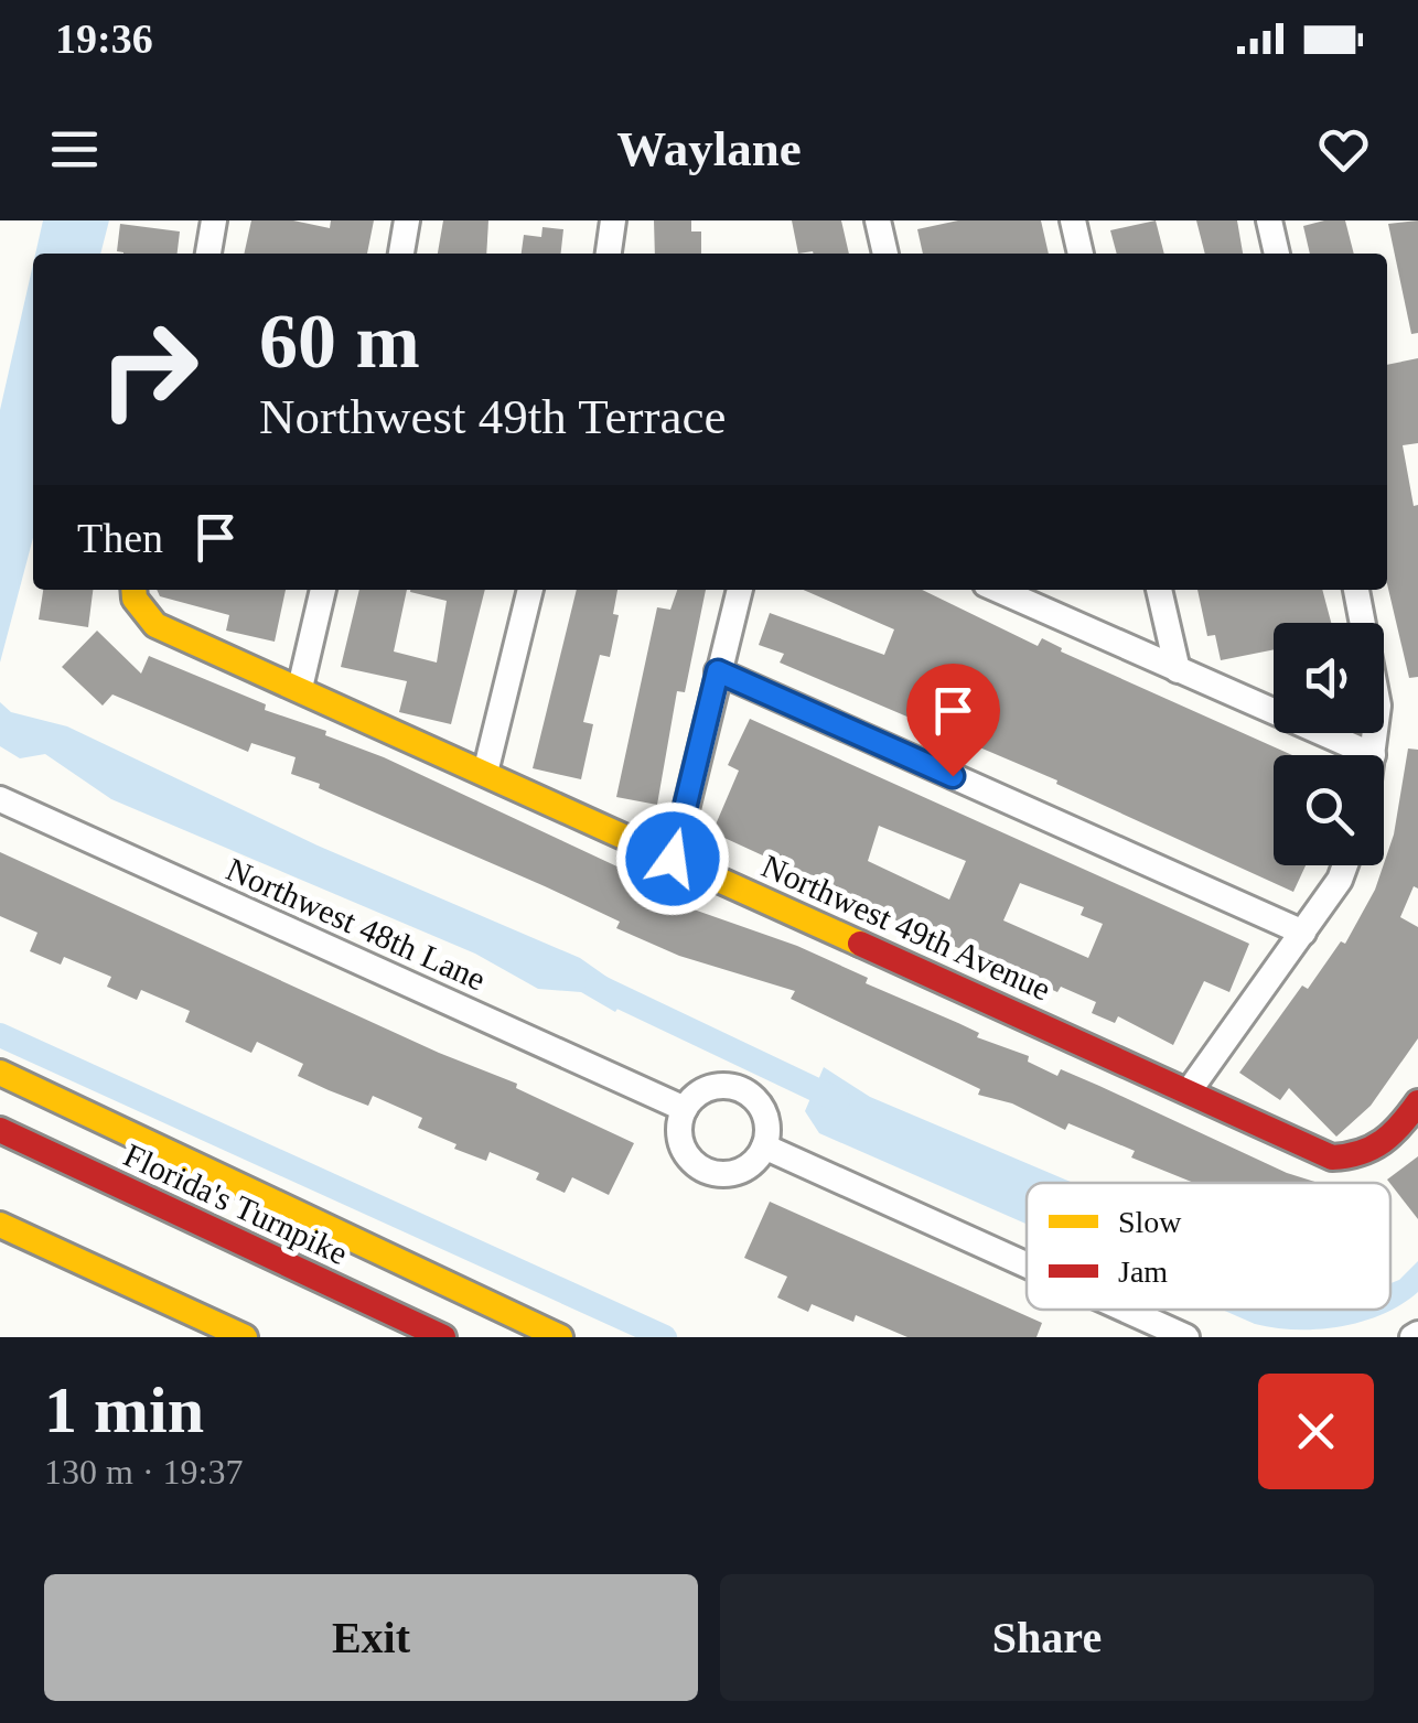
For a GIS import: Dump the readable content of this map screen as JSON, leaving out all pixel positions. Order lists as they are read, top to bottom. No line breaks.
{"streets":{"main road":["Northwest 49th Avenue","Florida's Turnpike"],"street":["Northwest 48th Lane"]},"legend":["Slow","Jam"],"page":{"status":"19:36","header":"Waylane","turn":["60 m","Northwest 49th Terrace"],"then":"Then","heading":["1 min","130 m · 19:37"],"buttons":["Exit","Share"]}}
